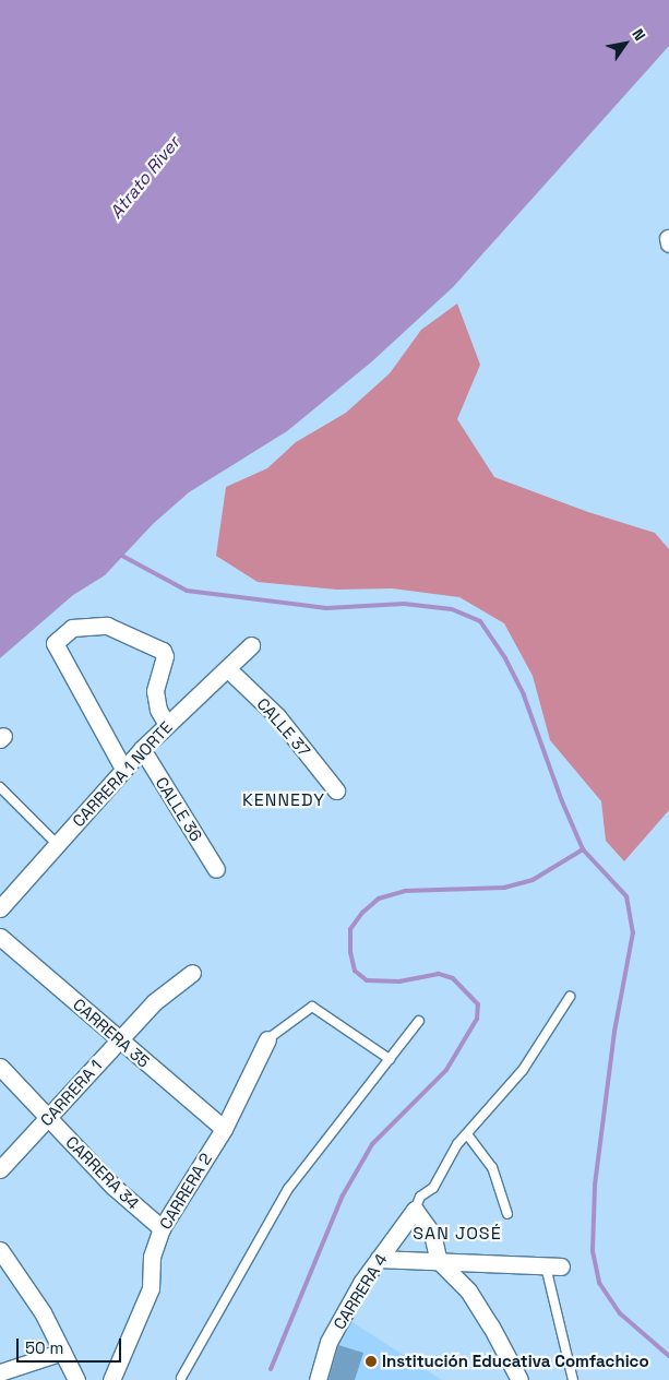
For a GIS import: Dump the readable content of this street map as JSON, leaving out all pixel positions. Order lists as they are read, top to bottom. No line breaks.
{"streets":{"street":["CALLE 37","CARRERA 1 NORTE","CALLE 36","CARRERA 35","CARRERA 1","CARRERA 34","CARRERA 2","CARRERA 4"]},"crossings":[["CALLE 37","CARRERA 1 NORTE"],["CARRERA 1 NORTE","CALLE 36"],["CARRERA 35","CARRERA 1"],["CARRERA 35","CARRERA 2"],["CARRERA 1","CARRERA 34"],["CARRERA 34","CARRERA 2"]],"districts":["KENNEDY","SAN JOSÉ"],"water":["Atrato River"],"places":["Institución Educativa Comfachico"],"scale_bar":"50 m","north":"top right"}
